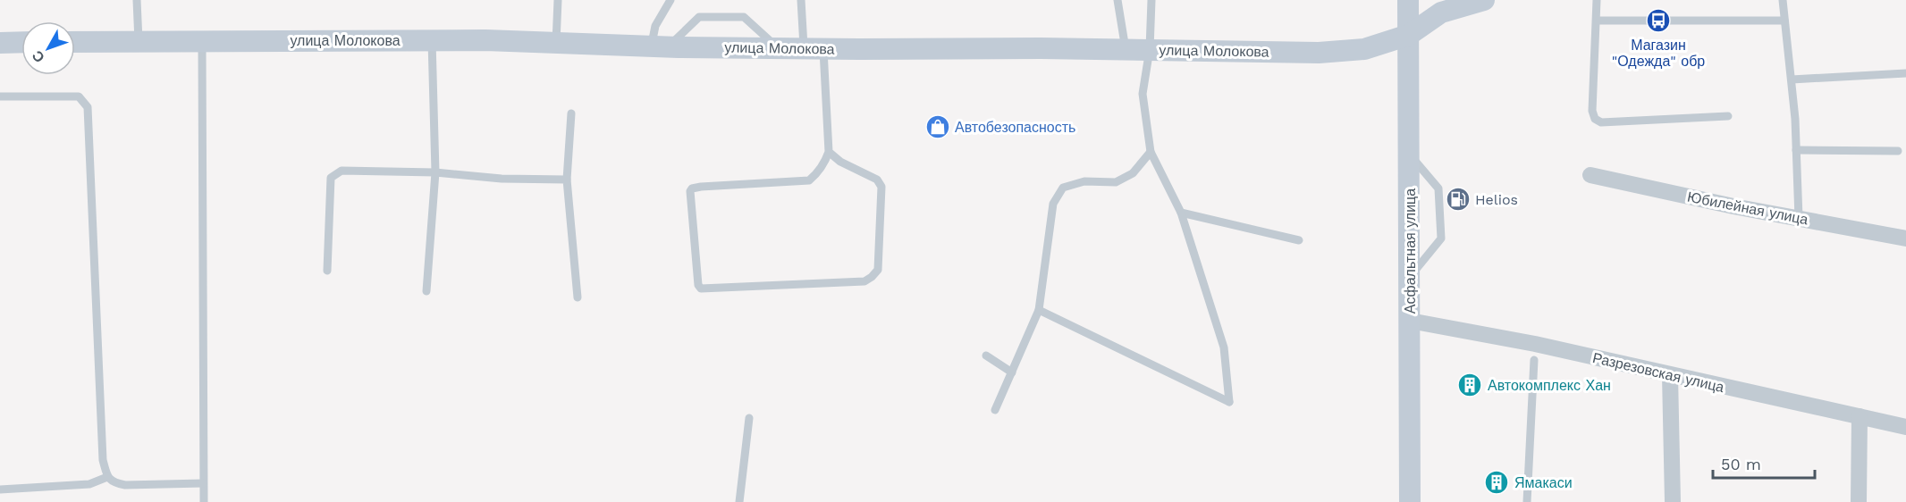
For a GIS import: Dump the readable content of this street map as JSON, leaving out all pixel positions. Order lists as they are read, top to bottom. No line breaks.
{"streets":{"street":["улица Молокова","Юбилейная улица","Асфальтная улица","Разрезовская улица"]},"crossings":[["улица Молокова","Асфальтная улица"],["Асфальтная улица","Разрезовская улица"]],"places":{"bus stop":["Магазин \"Одежда\" обр"],"shop":["Автобезопасность"],"fuel station":["Helios"],"building":["Автокомплекс Хан","Ямакаси"]},"scale_bar":"50 m","north":"bottom left"}
